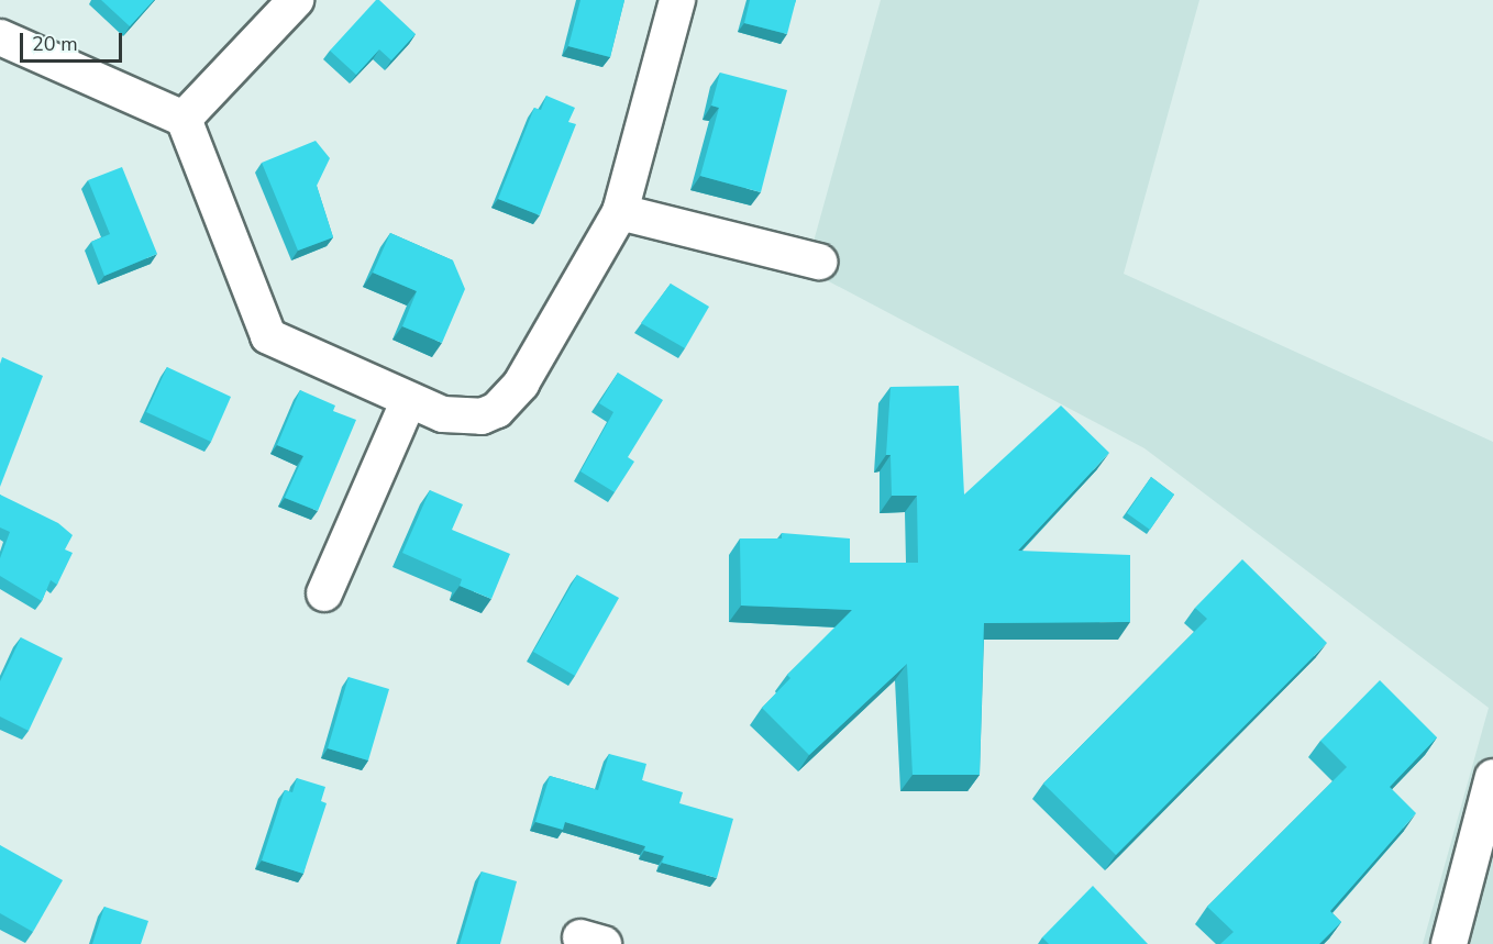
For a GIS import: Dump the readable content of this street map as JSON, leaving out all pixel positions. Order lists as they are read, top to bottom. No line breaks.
{"scale_bar":"20 m"}
